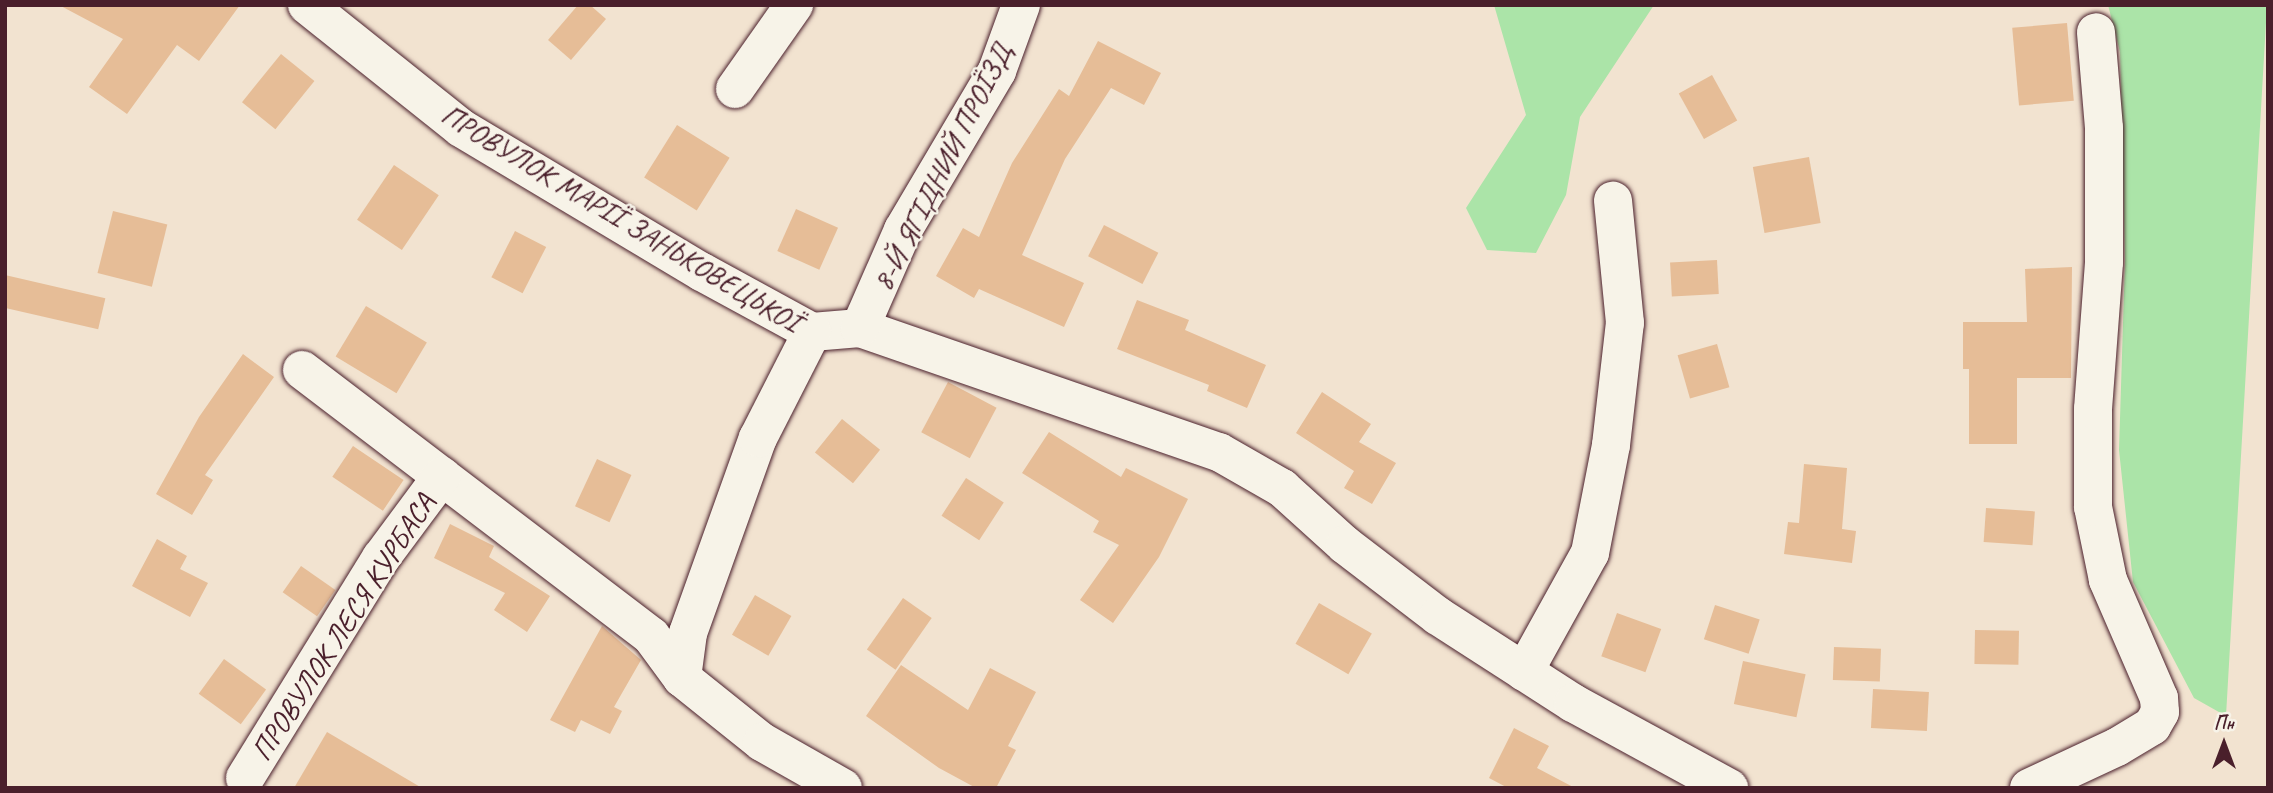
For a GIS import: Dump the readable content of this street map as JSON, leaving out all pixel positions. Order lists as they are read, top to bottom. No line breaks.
{"streets":{"street":["8-Й ЯГІДНИЙ ПРОЇЗД","ПРОВУЛОК МАРІЇ ЗАНЬКОВЕЦЬКОЇ","ПРОВУЛОК ЛЕСЯ КУРБАСА"]},"crossings":[["8-Й ЯГІДНИЙ ПРОЇЗД","ПРОВУЛОК МАРІЇ ЗАНЬКОВЕЦЬКОЇ"]],"north":"top"}
